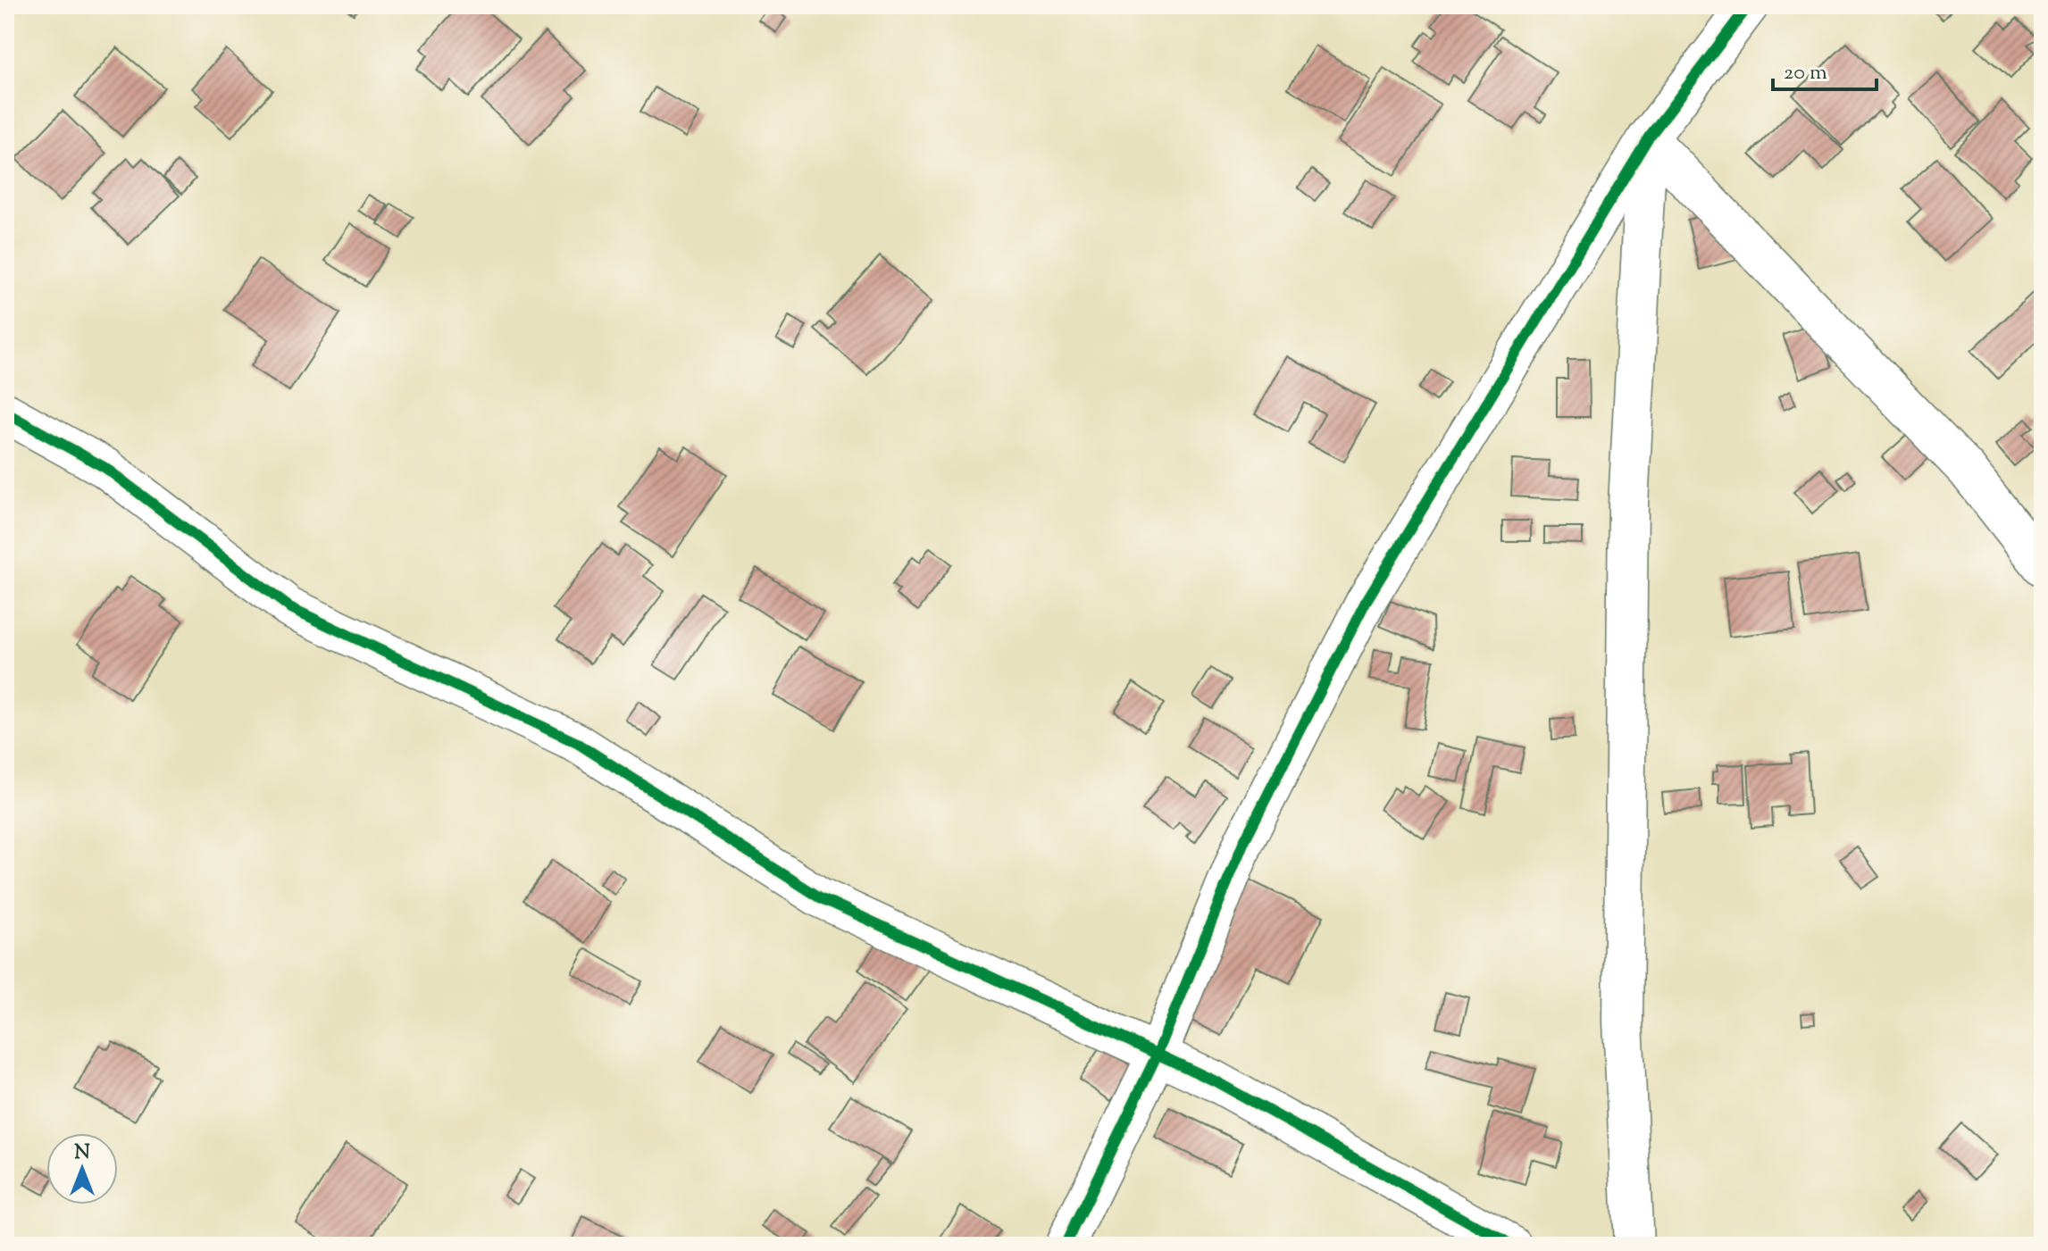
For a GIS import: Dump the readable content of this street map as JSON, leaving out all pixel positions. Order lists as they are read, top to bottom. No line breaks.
{"scale_bar":"20 m","north":"top"}
